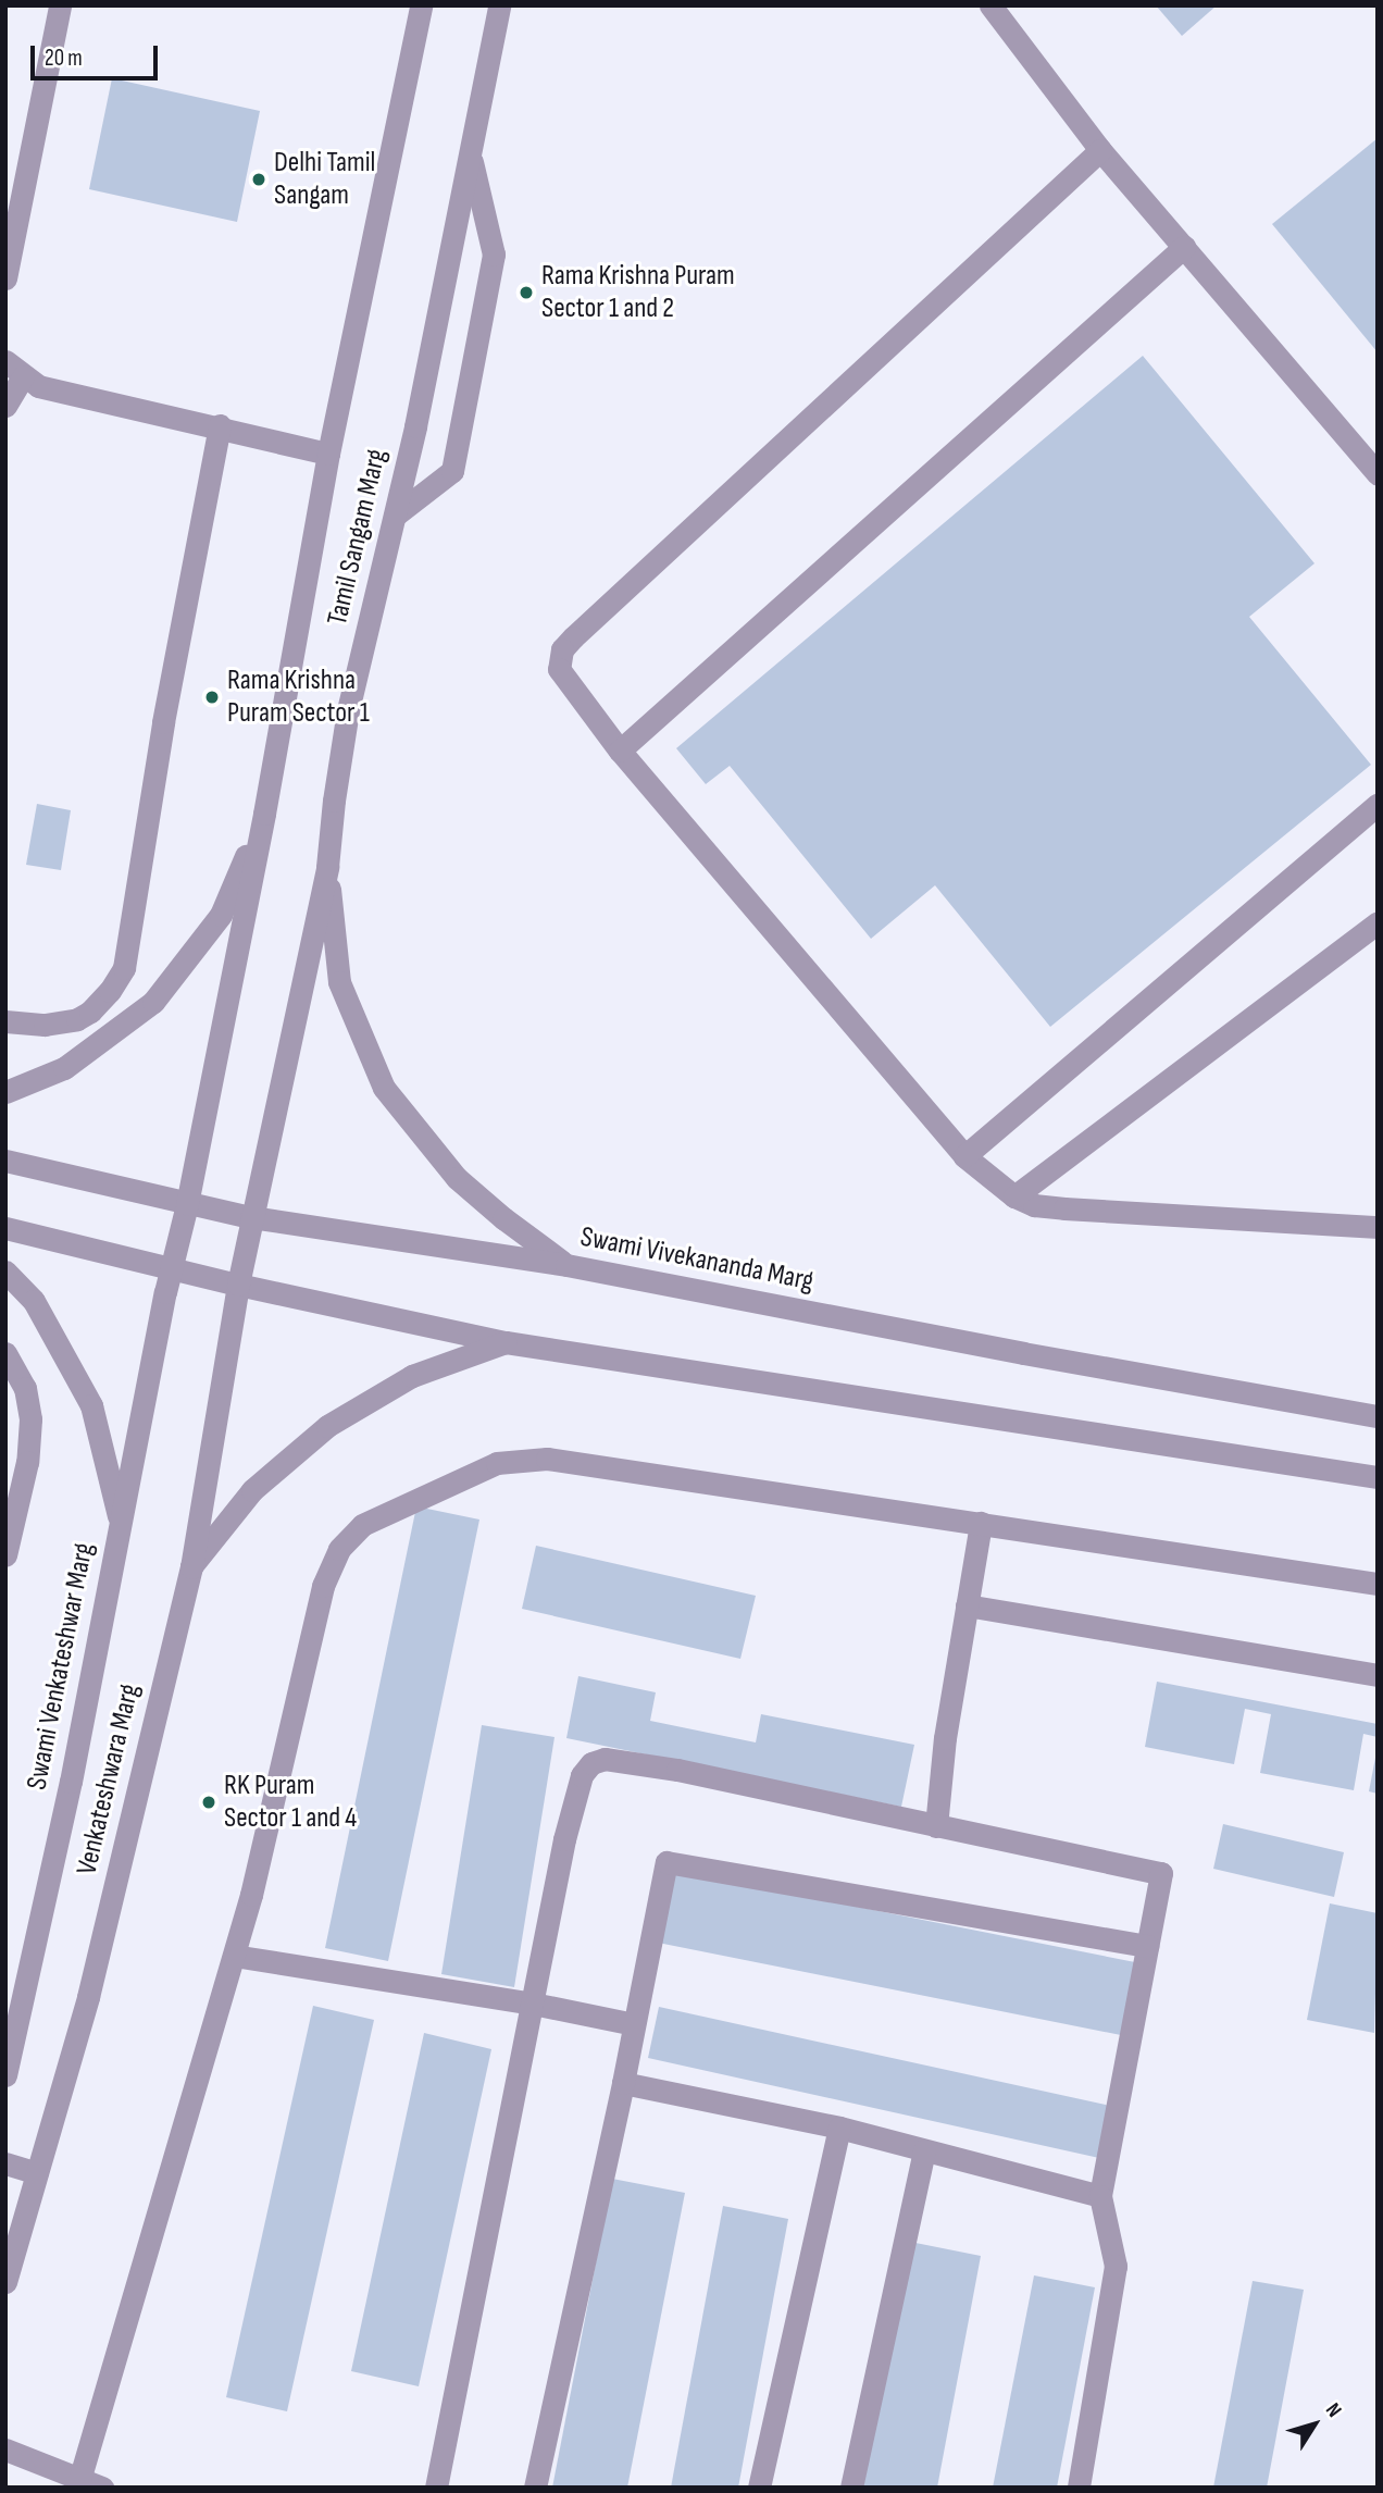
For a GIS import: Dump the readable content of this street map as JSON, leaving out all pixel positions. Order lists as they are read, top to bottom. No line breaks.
{"streets":{"street":["Tamil Sangam Marg","Swami Vivekananda Marg","Swami Venkateshwar Marg","Venkateshwara Marg"]},"crossings":[["Tamil Sangam Marg","Swami Vivekananda Marg"],["Tamil Sangam Marg","Swami Venkateshwar Marg"],["Tamil Sangam Marg","Venkateshwara Marg"],["Swami Vivekananda Marg","Swami Venkateshwar Marg"]],"places":["Delhi Tamil Sangam","Rama Krishna Puram Sector 1 and 2","Rama Krishna Puram Sector 1","RK Puram Sector 1 and 4"],"scale_bar":"20 m","north":"top right"}
